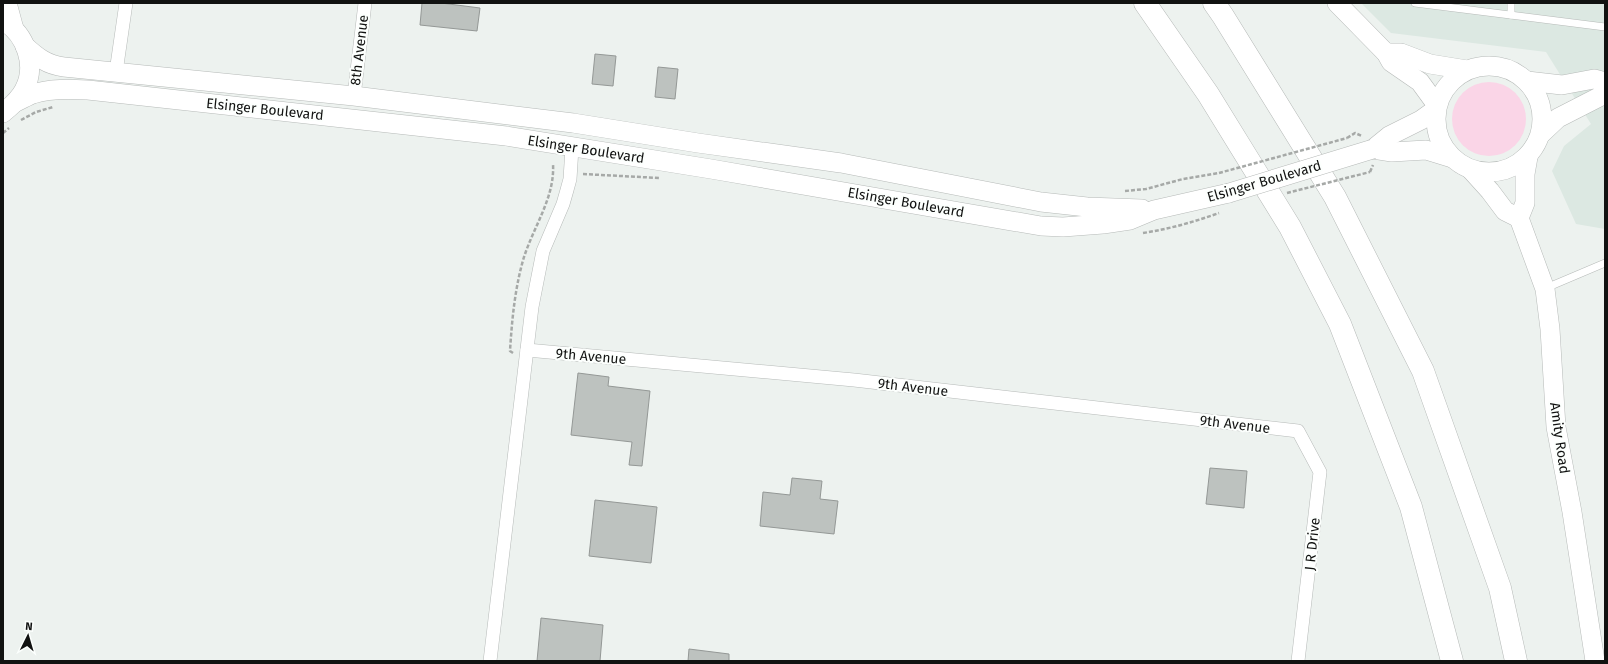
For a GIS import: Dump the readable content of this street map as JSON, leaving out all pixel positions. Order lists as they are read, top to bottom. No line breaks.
{"streets":{"street":["8th Avenue","Elsinger Boulevard","9th Avenue","Amity Road","J R Drive"]},"crossings":[["8th Avenue","Elsinger Boulevard"],["9th Avenue","J R Drive"]],"north":"top"}
